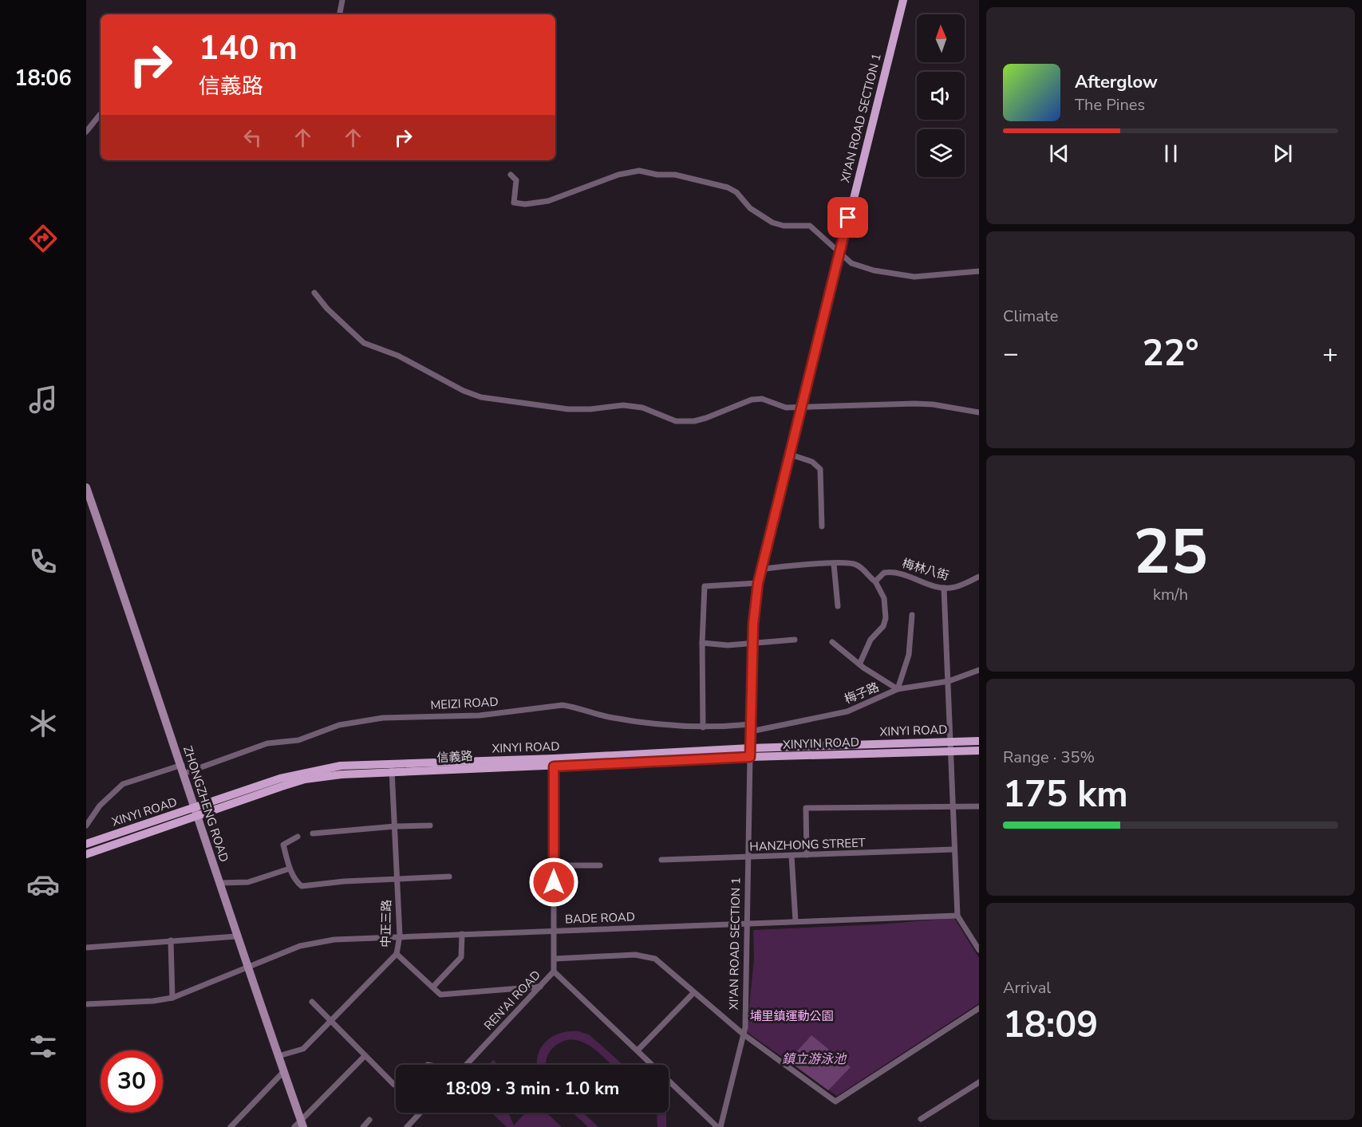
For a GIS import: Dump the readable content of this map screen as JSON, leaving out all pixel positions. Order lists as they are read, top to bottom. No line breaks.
{"streets":{"main road":["XI'AN ROAD SECTION 1","XINYI ROAD","XINYIN ROAD","信義路"],"street":["梅林八街","梅子路","MEIZI ROAD","ZHONGZHENG ROAD","HANZHONG STREET","BADE ROAD","中正三路","REN'AI ROAD"]},"crossings":[["XI'AN ROAD SECTION 1","梅子路"],["XI'AN ROAD SECTION 1","MEIZI ROAD"],["XI'AN ROAD SECTION 1","XINYI ROAD"],["XI'AN ROAD SECTION 1","XINYIN ROAD"],["XI'AN ROAD SECTION 1","信義路"],["XI'AN ROAD SECTION 1","HANZHONG STREET"],["XI'AN ROAD SECTION 1","BADE ROAD"],["梅子路","MEIZI ROAD"],["MEIZI ROAD","ZHONGZHENG ROAD"],["XINYI ROAD","信義路"],["XINYI ROAD","ZHONGZHENG ROAD"],["XINYI ROAD","REN'AI ROAD"],["XINYIN ROAD","信義路"],["信義路","ZHONGZHENG ROAD"],["信義路","中正三路"],["信義路","REN'AI ROAD"],["ZHONGZHENG ROAD","BADE ROAD"],["ZHONGZHENG ROAD","中正三路"],["BADE ROAD","中正三路"],["BADE ROAD","REN'AI ROAD"]],"water":["鎮立游泳池"],"parks":["埔里鎮運動公園"],"north":"top","page":{"tabs":"18:06","turn":["140 m","信義路"],"song":["Afterglow","The Pines"],"tile":["Climate",["25","km/h"],["Range · 35%","175 km"],["Arrival","18:09"]],"heat":["−","22°","+"],"limit":"30","trip":"18:09 · 3 min · 1.0 km"}}
